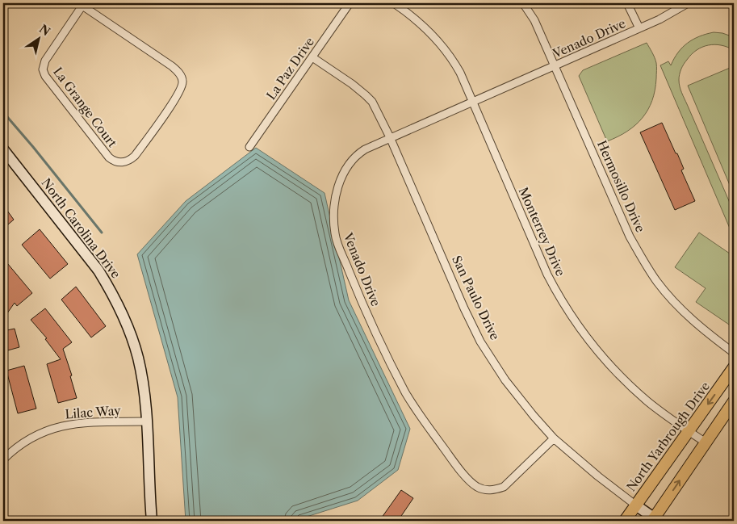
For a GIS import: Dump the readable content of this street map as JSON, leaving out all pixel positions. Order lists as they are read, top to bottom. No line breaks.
{"streets":{"main road":["North Carolina Drive","San Paulo Drive","North Yarbrough Drive"],"street":["Venado Drive","La Paz Drive","La Grange Court","Hermosillo Drive","Monterrey Drive","Lilac Way"]},"crossings":[["Venado Drive","Hermosillo Drive"],["Venado Drive","Monterrey Drive"],["Venado Drive","San Paulo Drive"],["La Paz Drive","San Paulo Drive"],["North Carolina Drive","Lilac Way"],["Monterrey Drive","North Yarbrough Drive"],["San Paulo Drive","North Yarbrough Drive"]],"north":"top right"}
